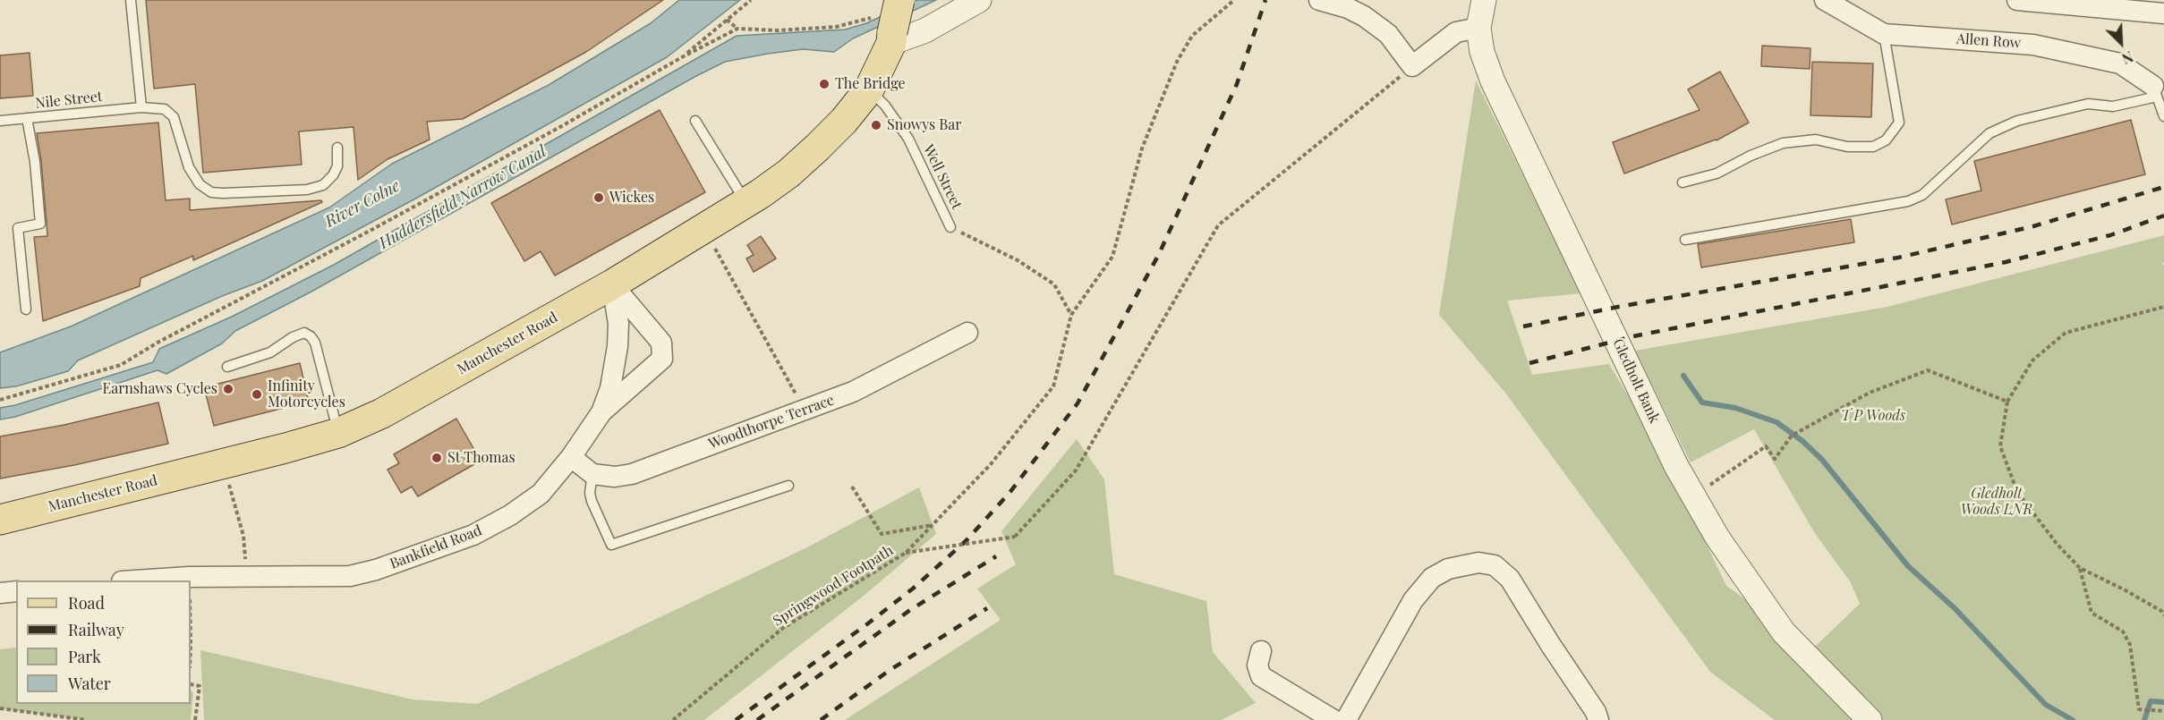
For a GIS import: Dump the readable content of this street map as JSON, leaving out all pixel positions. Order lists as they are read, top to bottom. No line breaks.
{"streets":{"main road":["Manchester Road"],"street":["Allen Row","Gledholt Bank","Woodthorpe Terrace","Bankfield Road"],"lane":["Nile Street","Well Street"],"path":["Springwood Footpath"]},"crossings":[["Well Street","Manchester Road"],["Manchester Road","Bankfield Road"]],"water":["Huddersfield Narrow Canal","River Colne"],"parks":["T P Woods","Gledholt Woods LNR"],"places":["The Bridge","Snowys Bar","Wickes","Earnshaws Cycles","Infinity Motorcycles","St Thomas"],"legend":["Road","Railway","Park","Water"],"north":"bottom right"}
